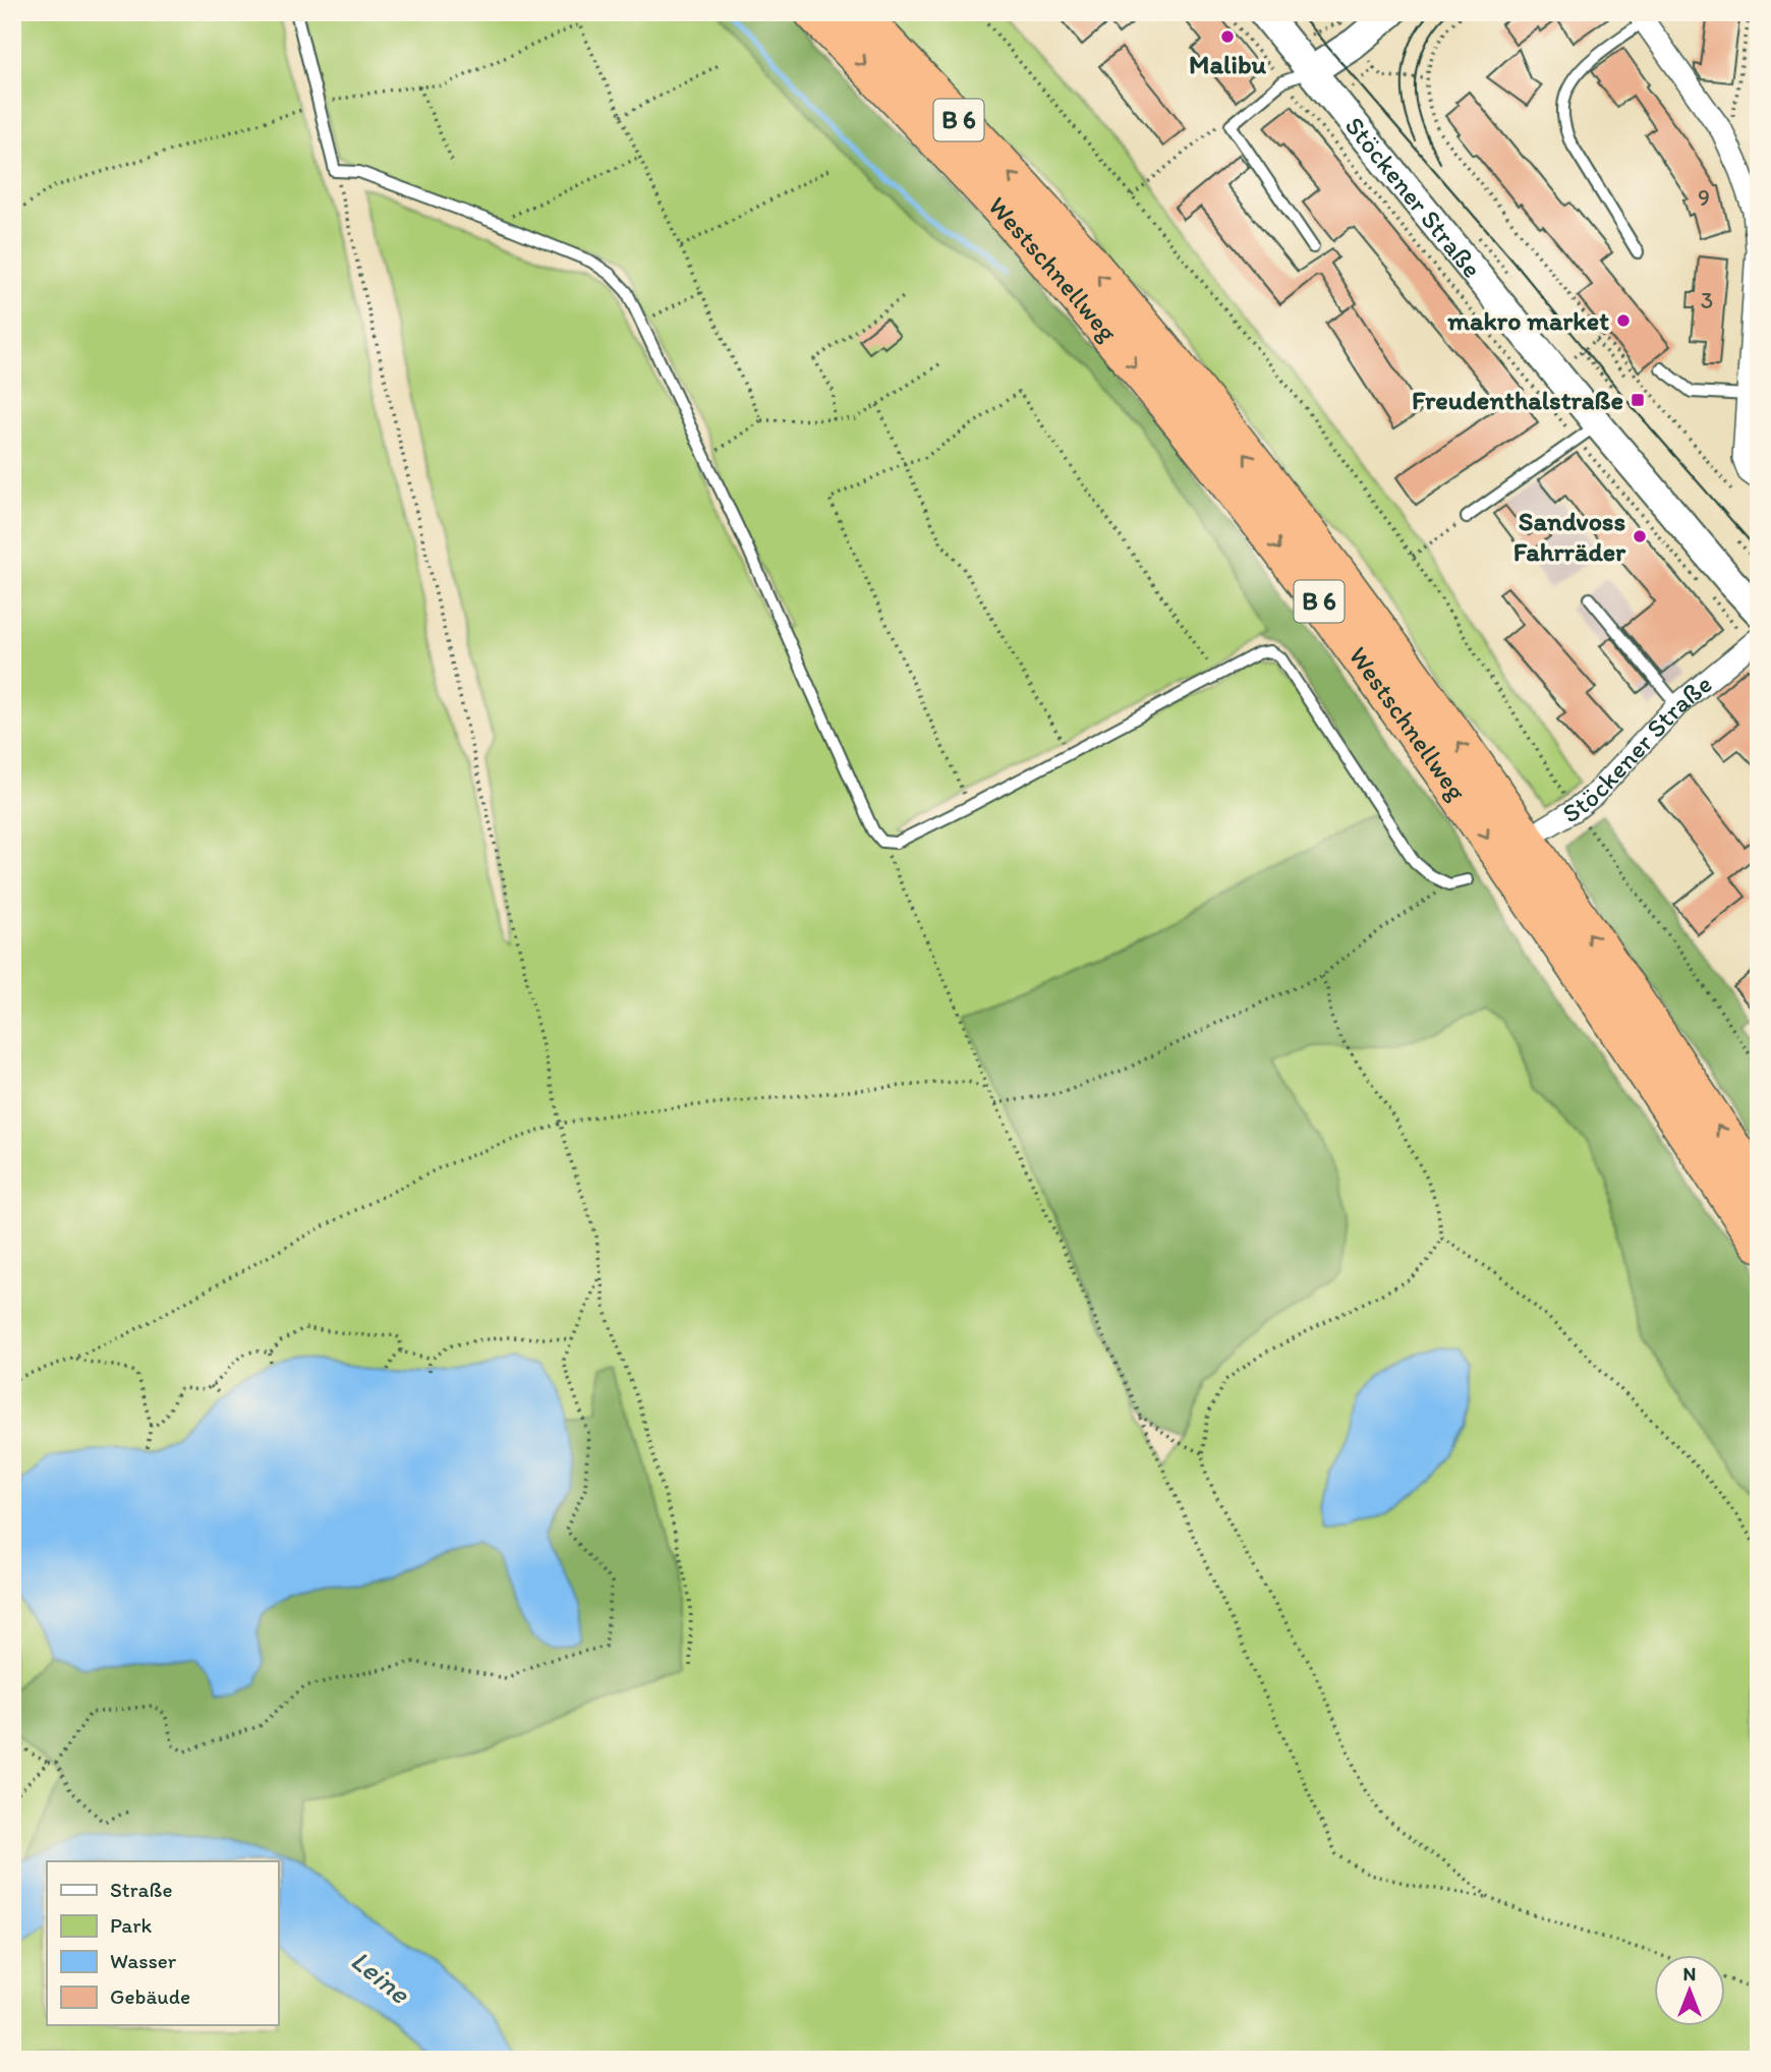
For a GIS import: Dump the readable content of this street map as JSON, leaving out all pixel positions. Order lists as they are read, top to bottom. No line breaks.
{"streets":{"highway":["B 6","Westschnellweg"],"street":["Stöckener Straße"]},"water":["Leine"],"places":{"other":["Malibu","makro market","Sandvoss Fahrräder"],"transit":["Freudenthalstraße"]},"house_numbers":["9","3"],"legend":["Straße","Park","Wasser","Gebäude"],"north":"top"}
